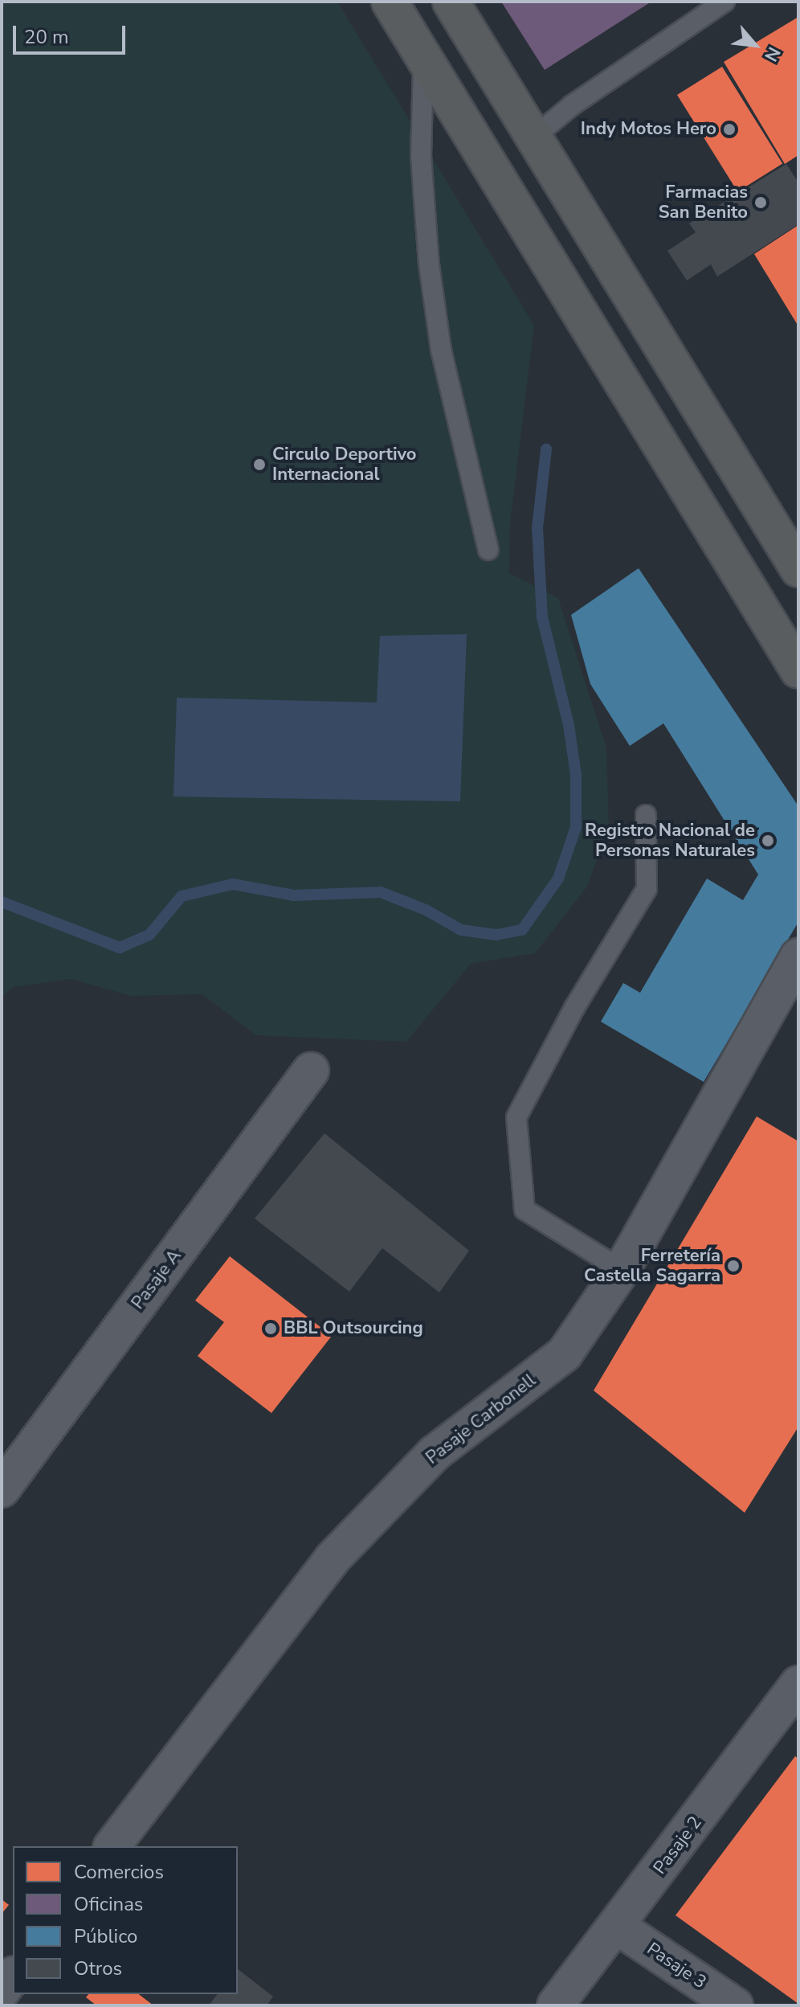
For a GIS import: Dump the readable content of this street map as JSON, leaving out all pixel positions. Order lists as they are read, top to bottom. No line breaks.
{"streets":{"street":["Pasaje A","Pasaje Carbonell","Pasaje 2","Pasaje 3"]},"crossings":[["Pasaje 2","Pasaje 3"]],"places":["Indy Motos Hero","Farmacias San Benito","Circulo Deportivo Internacional","Registro Nacional de Personas Naturales","Ferretería Castella Sagarra","BBL Outsourcing"],"legend":["Comercios","Oficinas","Público","Otros"],"scale_bar":"20 m","north":"bottom right"}
